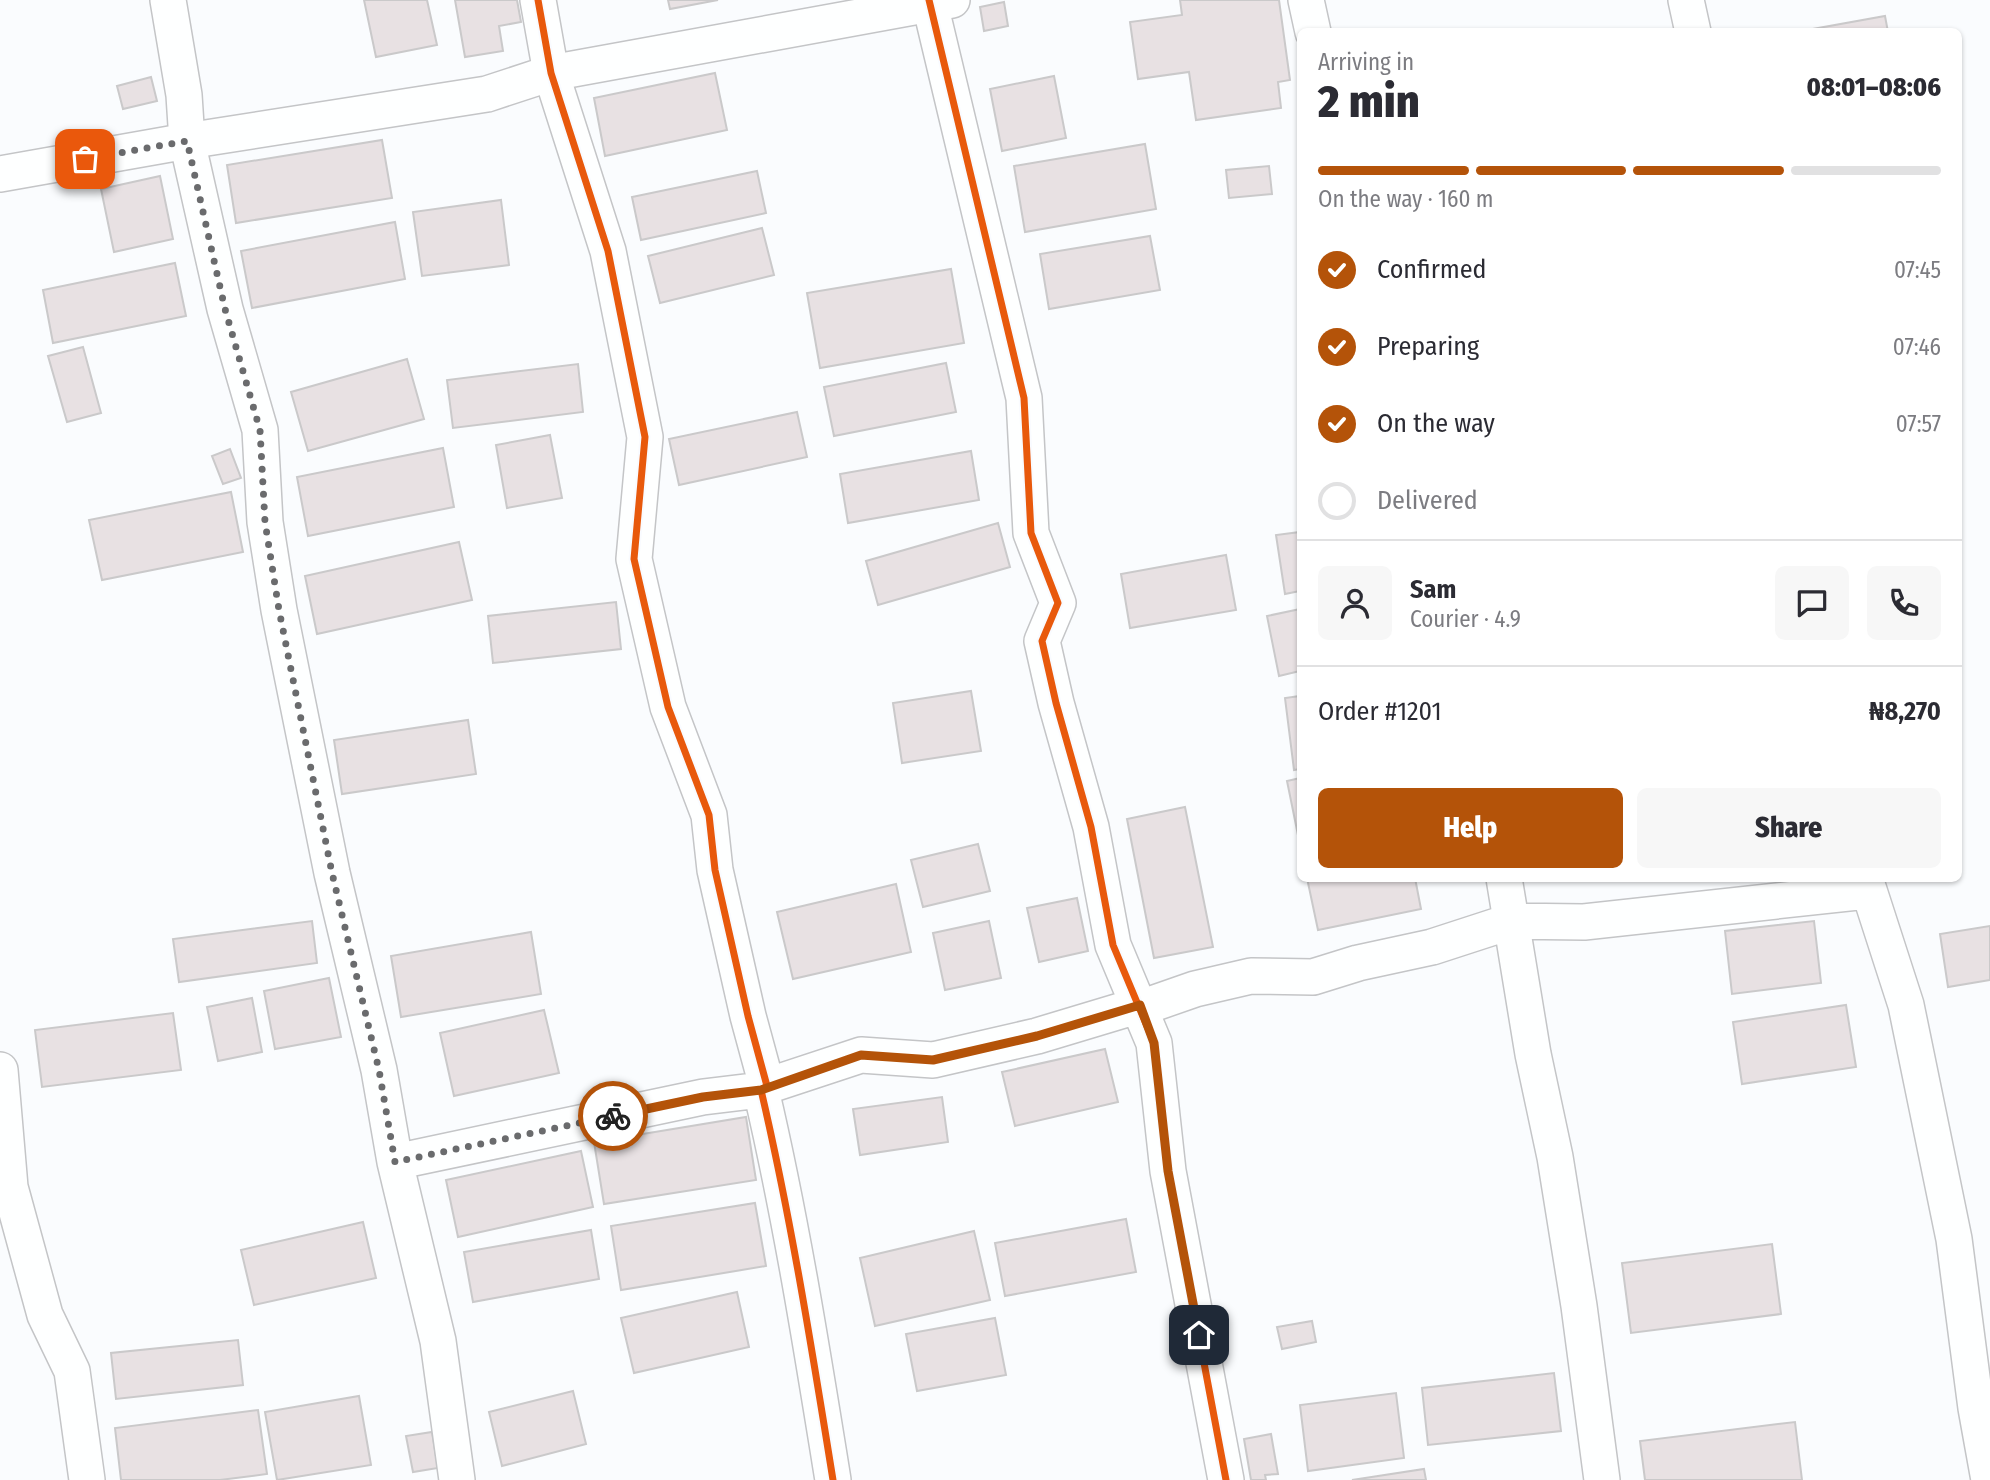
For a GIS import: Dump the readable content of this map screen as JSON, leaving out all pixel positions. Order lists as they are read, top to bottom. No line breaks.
{"page":{"heading":["2 min","Arriving in","08:01–08:06"],"panel":["Sam","Courier · 4.9","Order #1201","₦8,270"],"bar":"On the way · 160 m","list":[["Confirmed","07:45"],["Preparing","07:46"],["On the way","07:57"],"Delivered"],"buttons":["Help","Share"]}}
